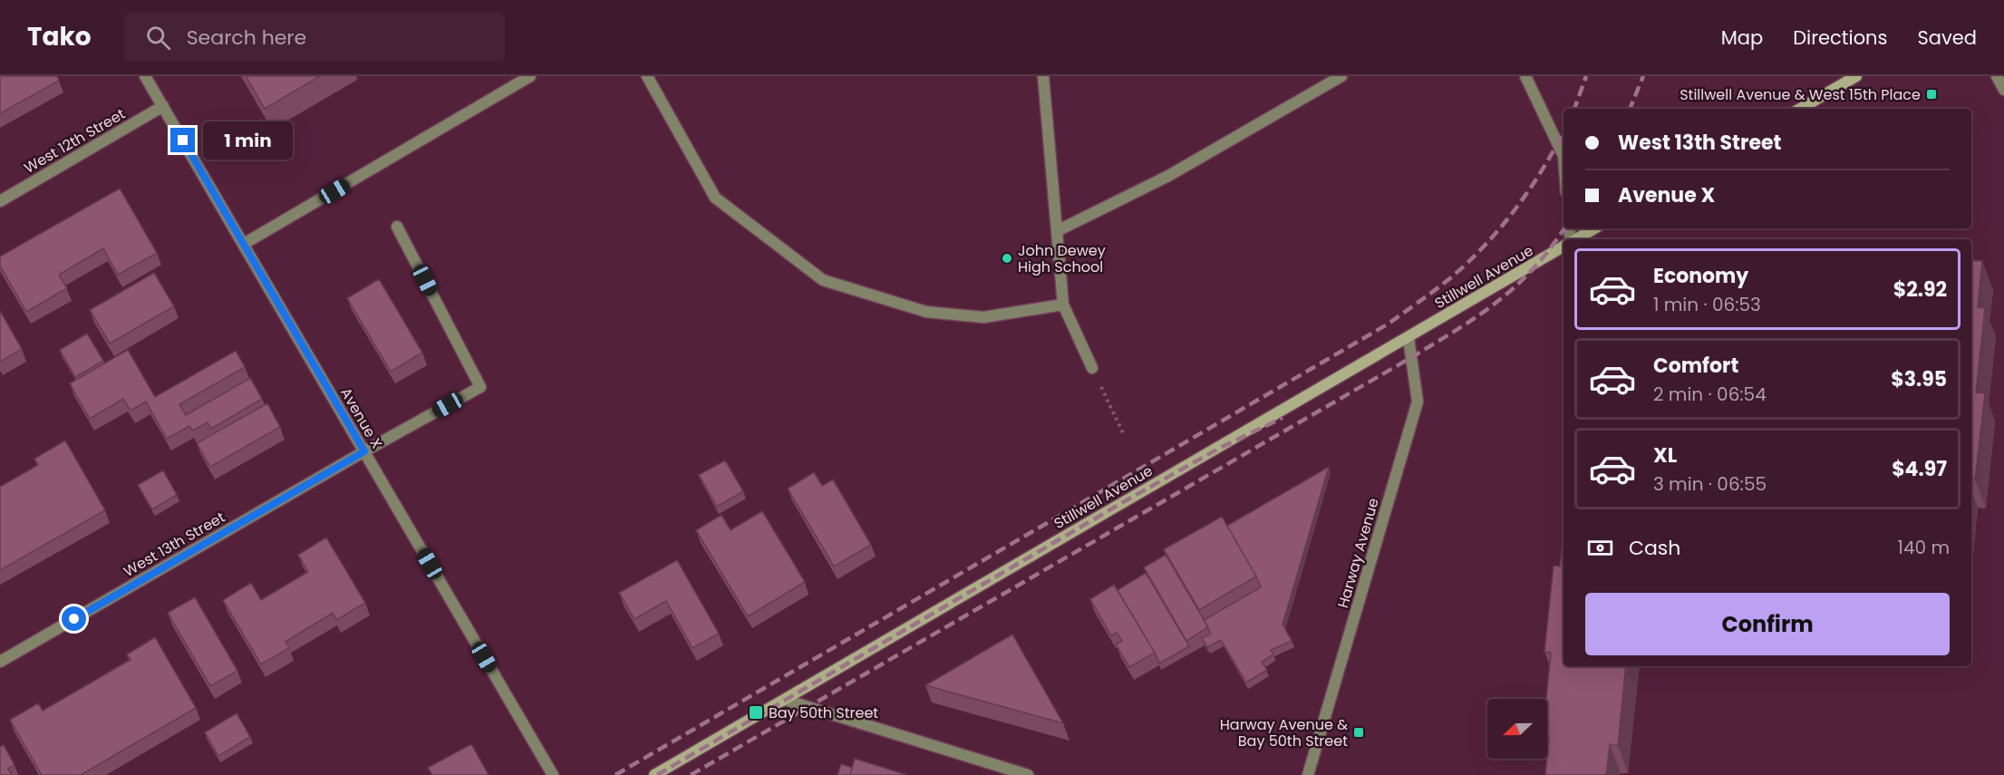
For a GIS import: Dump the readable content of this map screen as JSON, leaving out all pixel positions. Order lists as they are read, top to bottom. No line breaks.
{"streets":{"main road":["Stillwell Avenue"],"street":["West 12th Street","Avenue X","West 13th Street","Harway Avenue"]},"crossings":[["West 12th Street","Avenue X"],["Stillwell Avenue","Harway Avenue"],["Avenue X","West 13th Street"]],"places":{"transit":["Stillwell Avenue & West 15th Place","Bay 50th Street","Harway Avenue & Bay 50th Street"],"other":["John Dewey High School"]},"north":"left","page":{"header":"Tako","search":"Search here","nav":["Map","Directions","Saved"],"banner":["West 13th Street","Avenue X"],"bubble":"1 min","list":[{"name":"Economy","note":"1 min · 06:53","value":"$2.92"},{"name":"Comfort","note":"2 min · 06:54","value":"$3.95"},{"name":"XL","note":"3 min · 06:55","value":"$4.97"}],"pay":["Cash","140 m"],"buttons":"Confirm"}}
